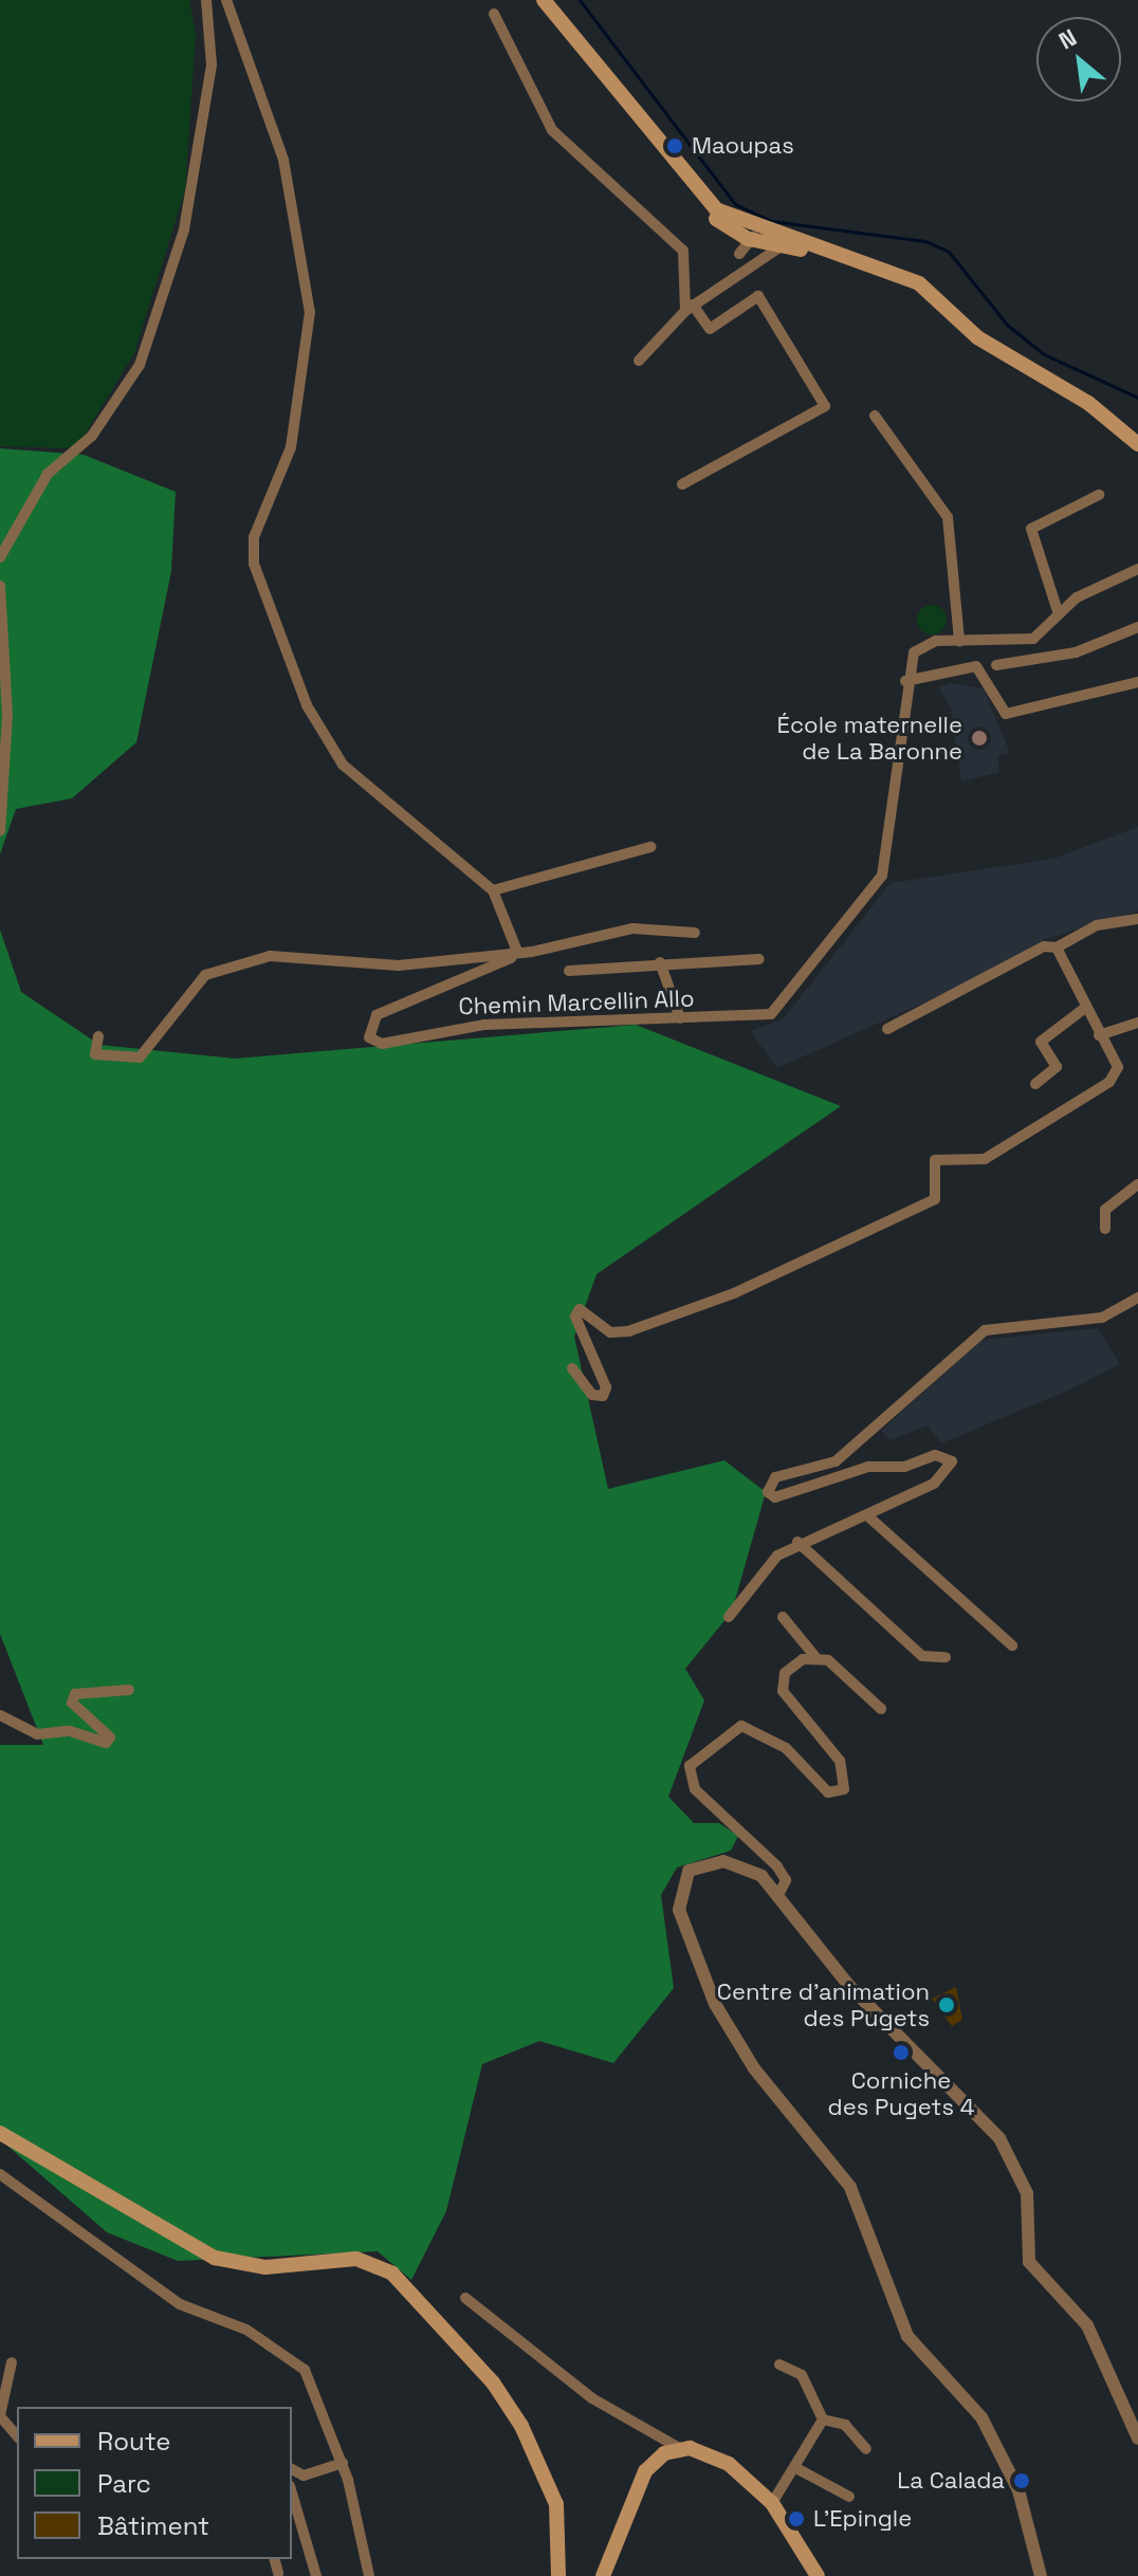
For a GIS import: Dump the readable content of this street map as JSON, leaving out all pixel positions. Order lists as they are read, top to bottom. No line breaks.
{"streets":{"street":["Chemin Marcellin Allo"]},"places":["Maoupas","École maternelle de La Baronne","Centre d'animation des Pugets","Corniche des Pugets 4","La Calada","L'Epingle"],"legend":["Route","Parc","Bâtiment"],"north":"top left"}
